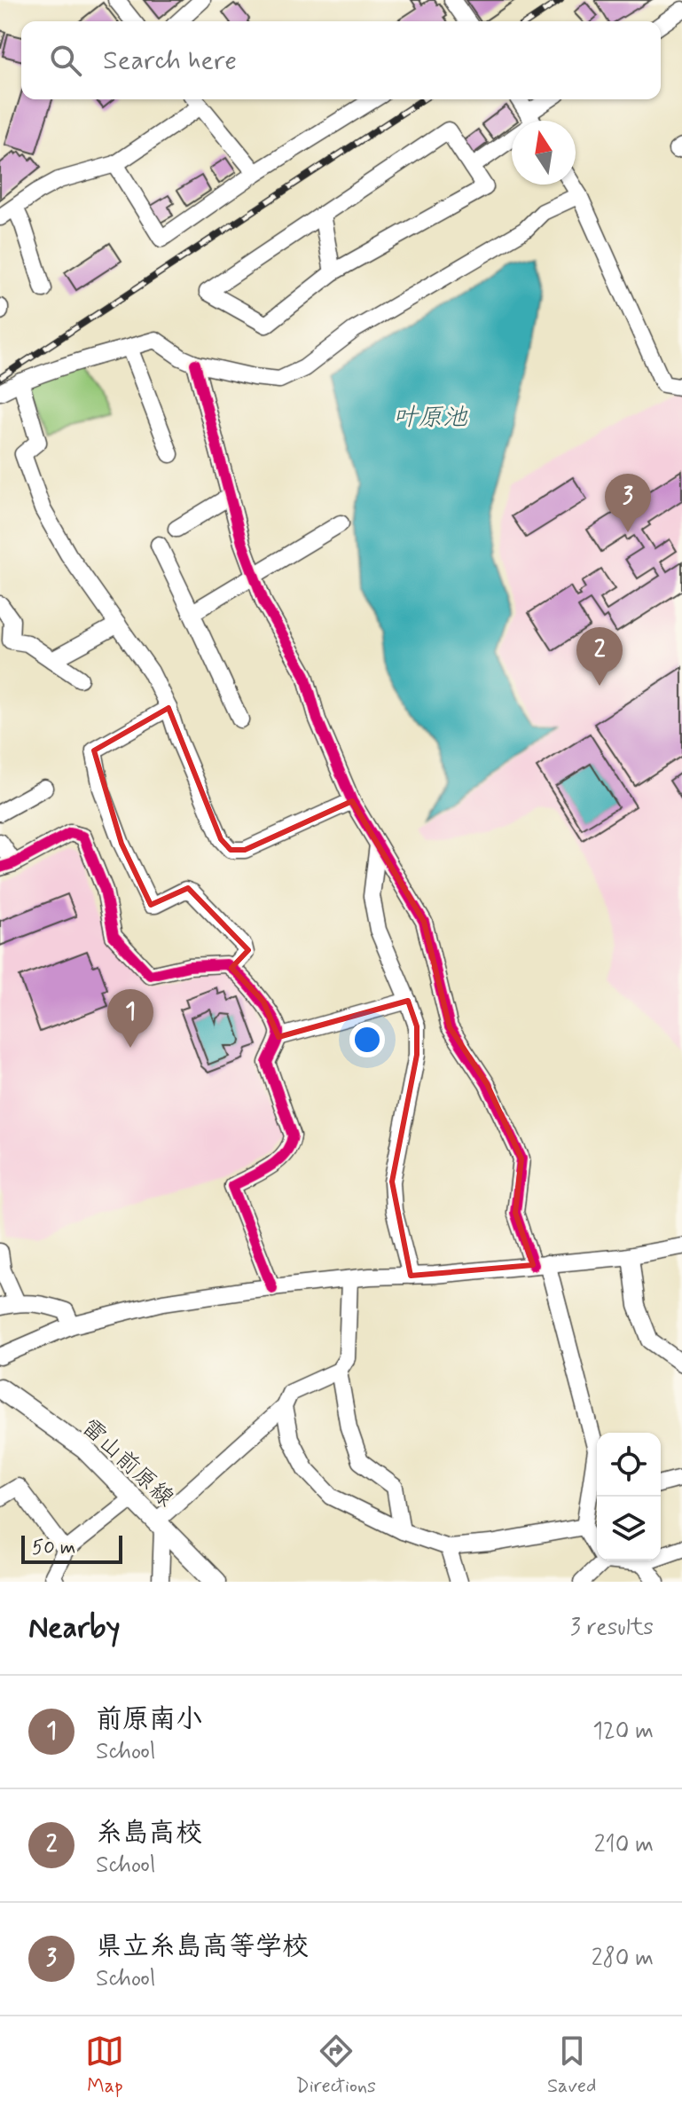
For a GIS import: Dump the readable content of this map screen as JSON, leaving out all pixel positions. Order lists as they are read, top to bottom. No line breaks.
{"streets":{"main road":["雷山前原線"]},"water":["叶原池"],"scale_bar":"50 m","north":"top","page":{"search":"Search here","pins":["3","2","1"],"scale":"50 m","heading":["Nearby","3 results"],"list":[{"mark":"1","name":"前原南小","note":"School","value":"120 m"},{"mark":"2","name":"糸島高校","note":"School","value":"210 m"},{"mark":"3","name":"県立糸島高等学校","note":"School","value":"280 m"}],"nav":["Map","Directions","Saved"]}}
